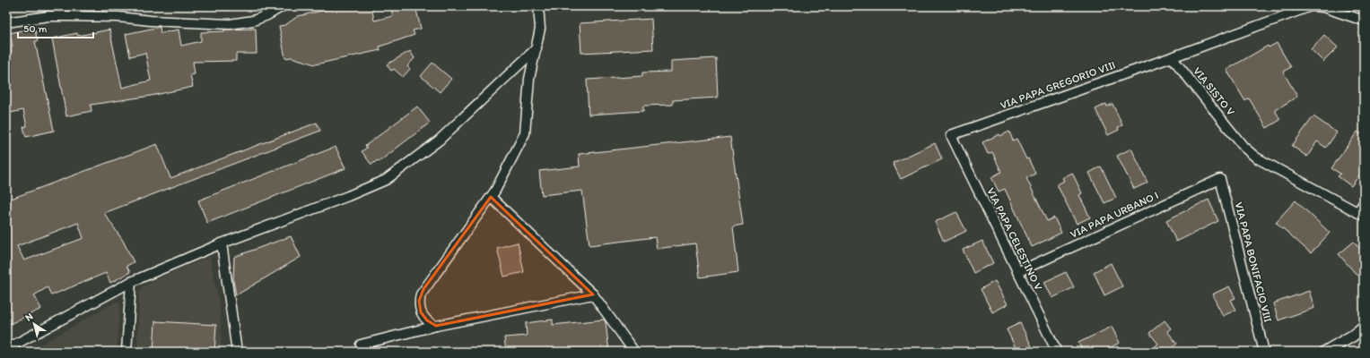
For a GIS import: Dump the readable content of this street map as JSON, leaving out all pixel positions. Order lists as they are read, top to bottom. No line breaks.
{"streets":{"street":["VIA PAPA GREGORIO VIII","VIA SISTO V","VIA PAPA URBANO I","VIA PAPA CELESTINO V","VIA PAPA BONIFACIO VIII"]},"crossings":[["VIA PAPA GREGORIO VIII","VIA SISTO V"],["VIA PAPA GREGORIO VIII","VIA PAPA CELESTINO V"],["VIA PAPA URBANO I","VIA PAPA CELESTINO V"],["VIA PAPA URBANO I","VIA PAPA BONIFACIO VIII"]],"scale_bar":"50 m","north":"top left"}
